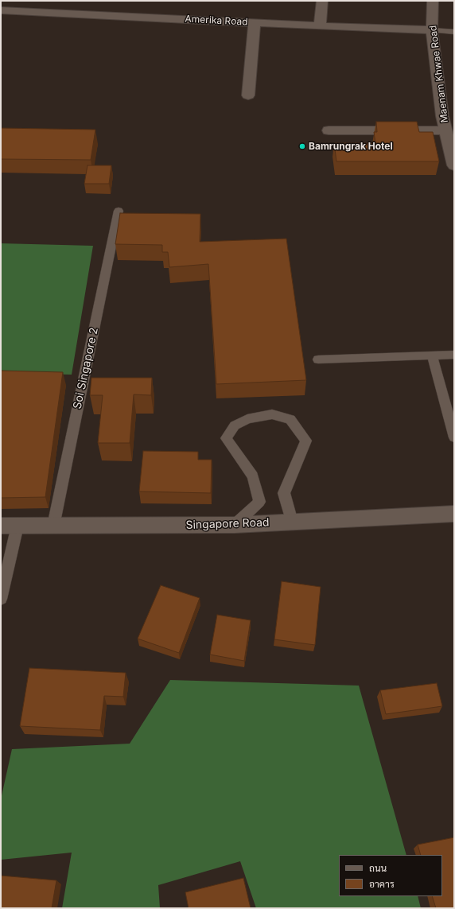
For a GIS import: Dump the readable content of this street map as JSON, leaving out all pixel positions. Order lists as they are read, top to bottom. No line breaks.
{"streets":{"street":["Amerika Road","Maenam Khwae Road","Singapore Road"],"lane":["Soi Singapore 2"]},"crossings":[["Amerika Road","Maenam Khwae Road"],["Soi Singapore 2","Singapore Road"]],"places":["Bamrungrak Hotel"],"legend":["ถนน","อาคาร"]}
